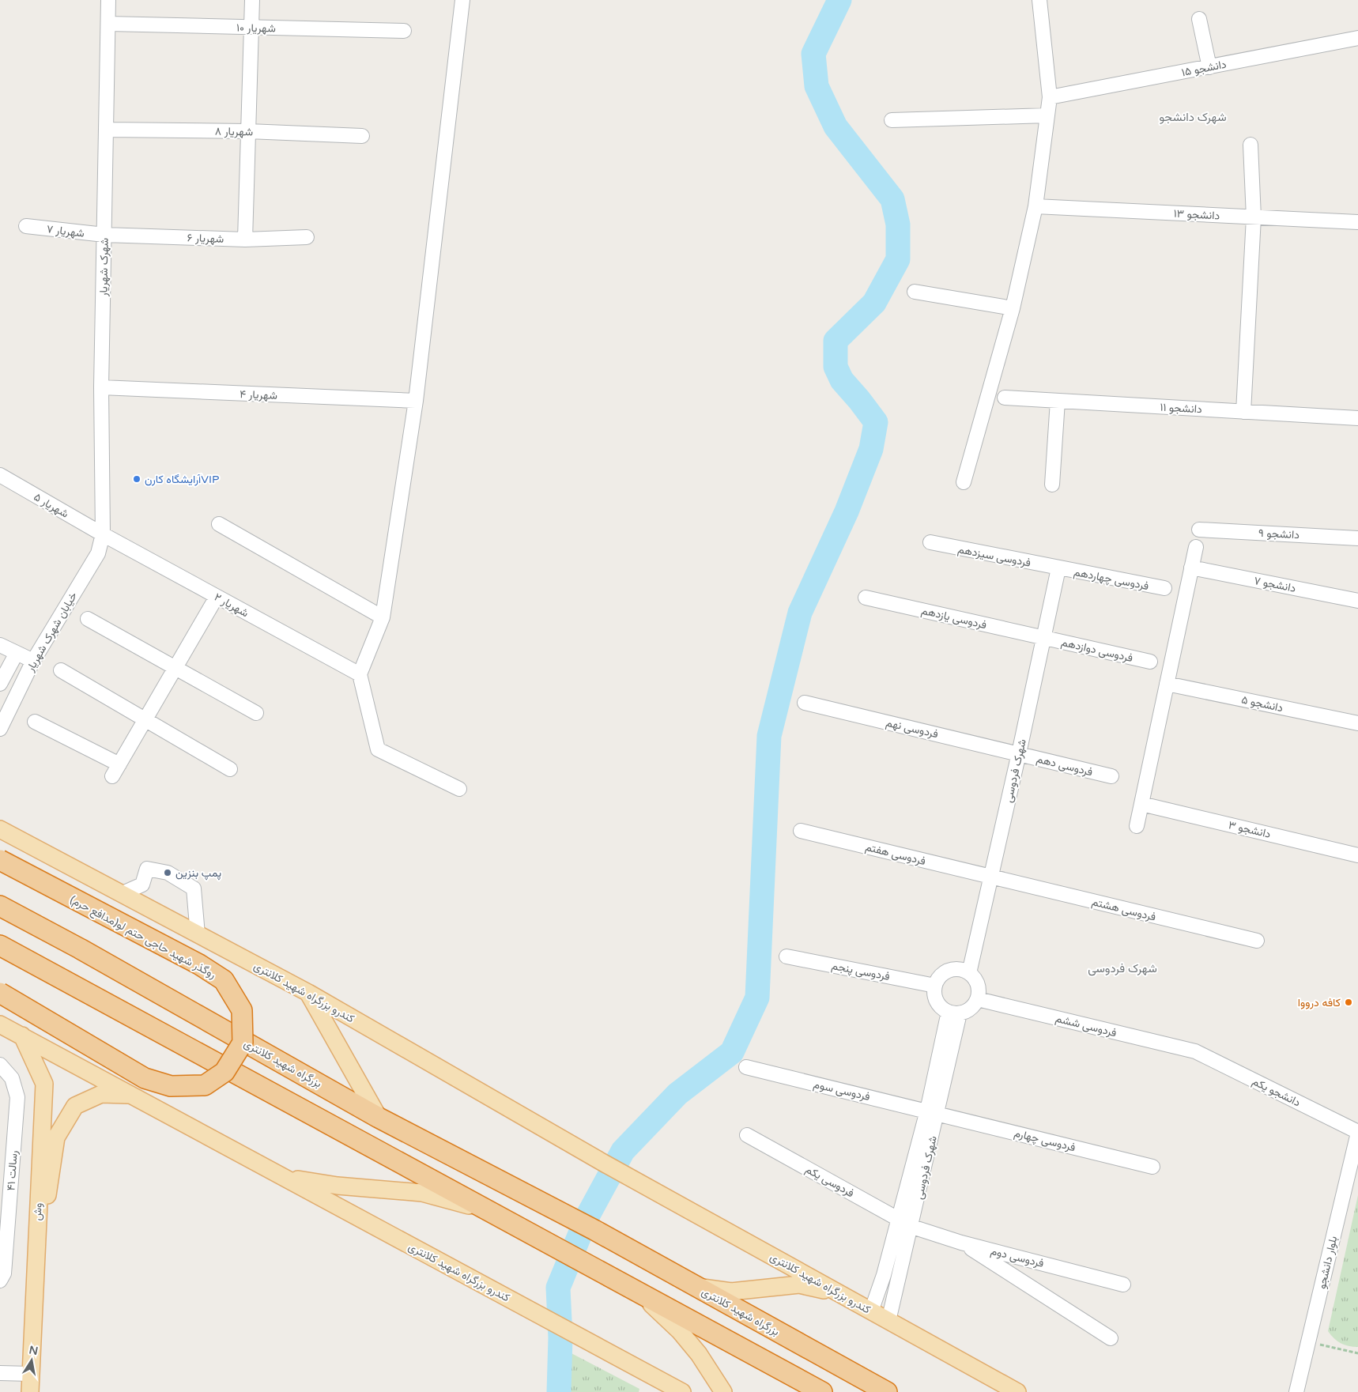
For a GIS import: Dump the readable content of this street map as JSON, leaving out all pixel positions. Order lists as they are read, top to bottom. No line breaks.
{"streets":{"highway":["روگذر شهید حاجی حتم لو(مدافع حرم)","بزرگراه شهید کلانتری"],"main road":["کندرو بزرگراه شهید کلانتری","وش"],"street":["شهریار ۱۰","دانشجو ۱۵","شهریار ۸","دانشجو ۱۳","شهریار ۷","شهریار ۶","شهرک شهریار","شهریار ۴","دانشجو ۱۱","۵ شهریار","دانشجو ۹","فردوسی سیزدهم","فردوسی چهاردهم","دانشجو ۷","۲ شهریار","فردوسی یازدهم","خیابان شهرک شهریار","فردوسی دوازدهم","دانشجو ۵","فردوسی نهم","فردوسی دهم","شهرک فردوسی","دانشجو ۳","فردوسی هفتم","فردوسی هشتم","فردوسی پنجم","فردوسی ششم","فردوسی سوم","دانشجو یکم","فردوسی چهارم","۴۱ رسالت","فردوسی یکم","فردوسی دوم","بلوار دانشجو"]},"crossings":[["شهریار ۱۰","شهرک شهریار"],["شهریار ۸","شهرک شهریار"],["شهریار ۷","شهریار ۶"],["شهریار ۷","شهرک شهریار"],["شهریار ۶","شهرک شهریار"],["شهرک شهریار","شهریار ۴"],["شهرک شهریار","۵ شهریار"],["شهرک شهریار","۲ شهریار"],["شهرک شهریار","خیابان شهرک شهریار"],["۵ شهریار","۲ شهریار"],["۵ شهریار","خیابان شهرک شهریار"],["فردوسی سیزدهم","فردوسی چهاردهم"],["فردوسی سیزدهم","شهرک فردوسی"],["فردوسی چهاردهم","شهرک فردوسی"],["۲ شهریار","خیابان شهرک شهریار"],["فردوسی یازدهم","فردوسی دوازدهم"],["فردوسی یازدهم","شهرک فردوسی"],["فردوسی دوازدهم","شهرک فردوسی"],["فردوسی نهم","فردوسی دهم"],["فردوسی نهم","شهرک فردوسی"],["فردوسی دهم","شهرک فردوسی"],["شهرک فردوسی","فردوسی هفتم"],["شهرک فردوسی","فردوسی هشتم"],["شهرک فردوسی","فردوسی پنجم"],["شهرک فردوسی","کندرو بزرگراه شهید کلانتری"],["شهرک فردوسی","فردوسی ششم"],["شهرک فردوسی","فردوسی سوم"],["شهرک فردوسی","فردوسی چهارم"],["شهرک فردوسی","فردوسی یکم"],["شهرک فردوسی","فردوسی دوم"],["فردوسی هفتم","فردوسی هشتم"],["فردوسی پنجم","فردوسی ششم"],["کندرو بزرگراه شهید کلانتری","وش"],["فردوسی ششم","دانشجو یکم"],["فردوسی سوم","فردوسی چهارم"],["دانشجو یکم","بلوار دانشجو"],["فردوسی یکم","فردوسی دوم"]],"districts":["شهرک دانشجو","شهرک فردوسی"],"places":["آرایشگاه کارنVIP","پمپ بنزین","کافه درووا"],"north":"top"}
